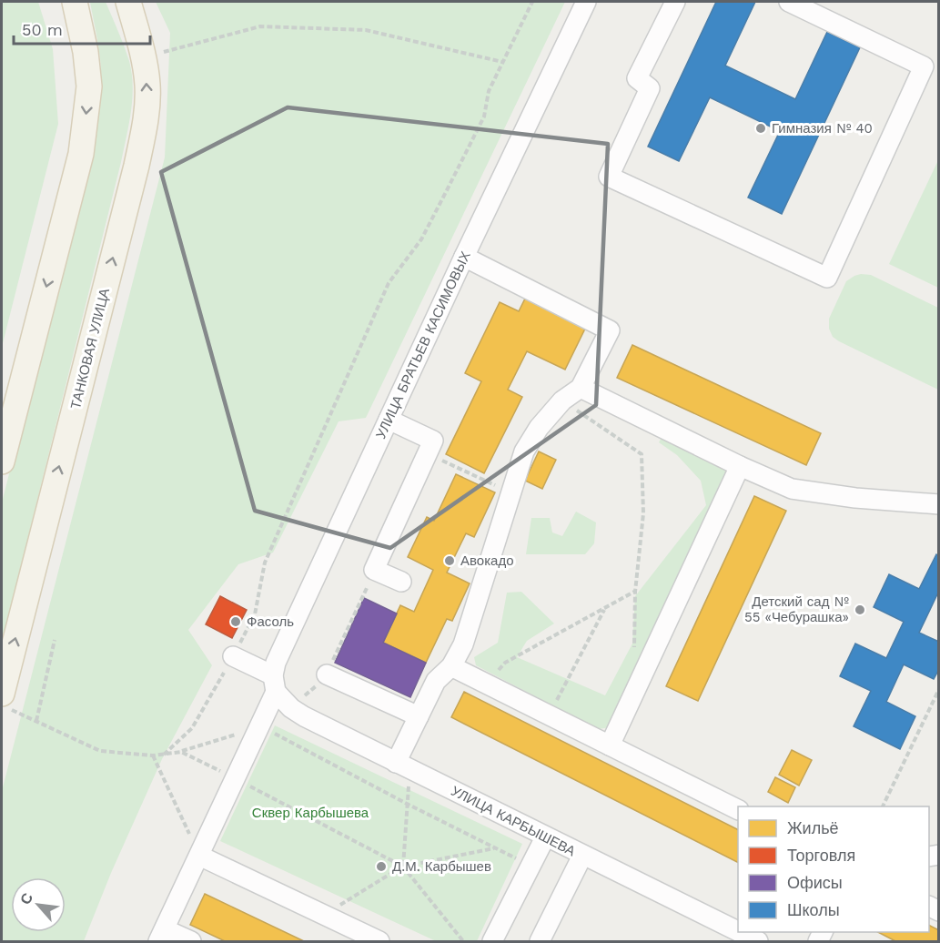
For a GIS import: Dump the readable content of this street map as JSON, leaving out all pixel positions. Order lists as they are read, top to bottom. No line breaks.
{"streets":{"main road":["ТАНКОВАЯ УЛИЦА"],"street":["УЛИЦА БРАТЬЕВ КАСИМОВЫХ","УЛИЦА КАРБЫШЕВА"]},"crossings":[["УЛИЦА БРАТЬЕВ КАСИМОВЫХ","УЛИЦА КАРБЫШЕВА"]],"parks":["Сквер Карбышева"],"places":["Гимназия № 40","Авокадо","Детский сад № 55 «Чебурашка»","Фасоль","Д.М. Карбышев"],"legend":["Жильё","Торговля","Офисы","Школы"],"scale_bar":"50 m","north":"top left"}
